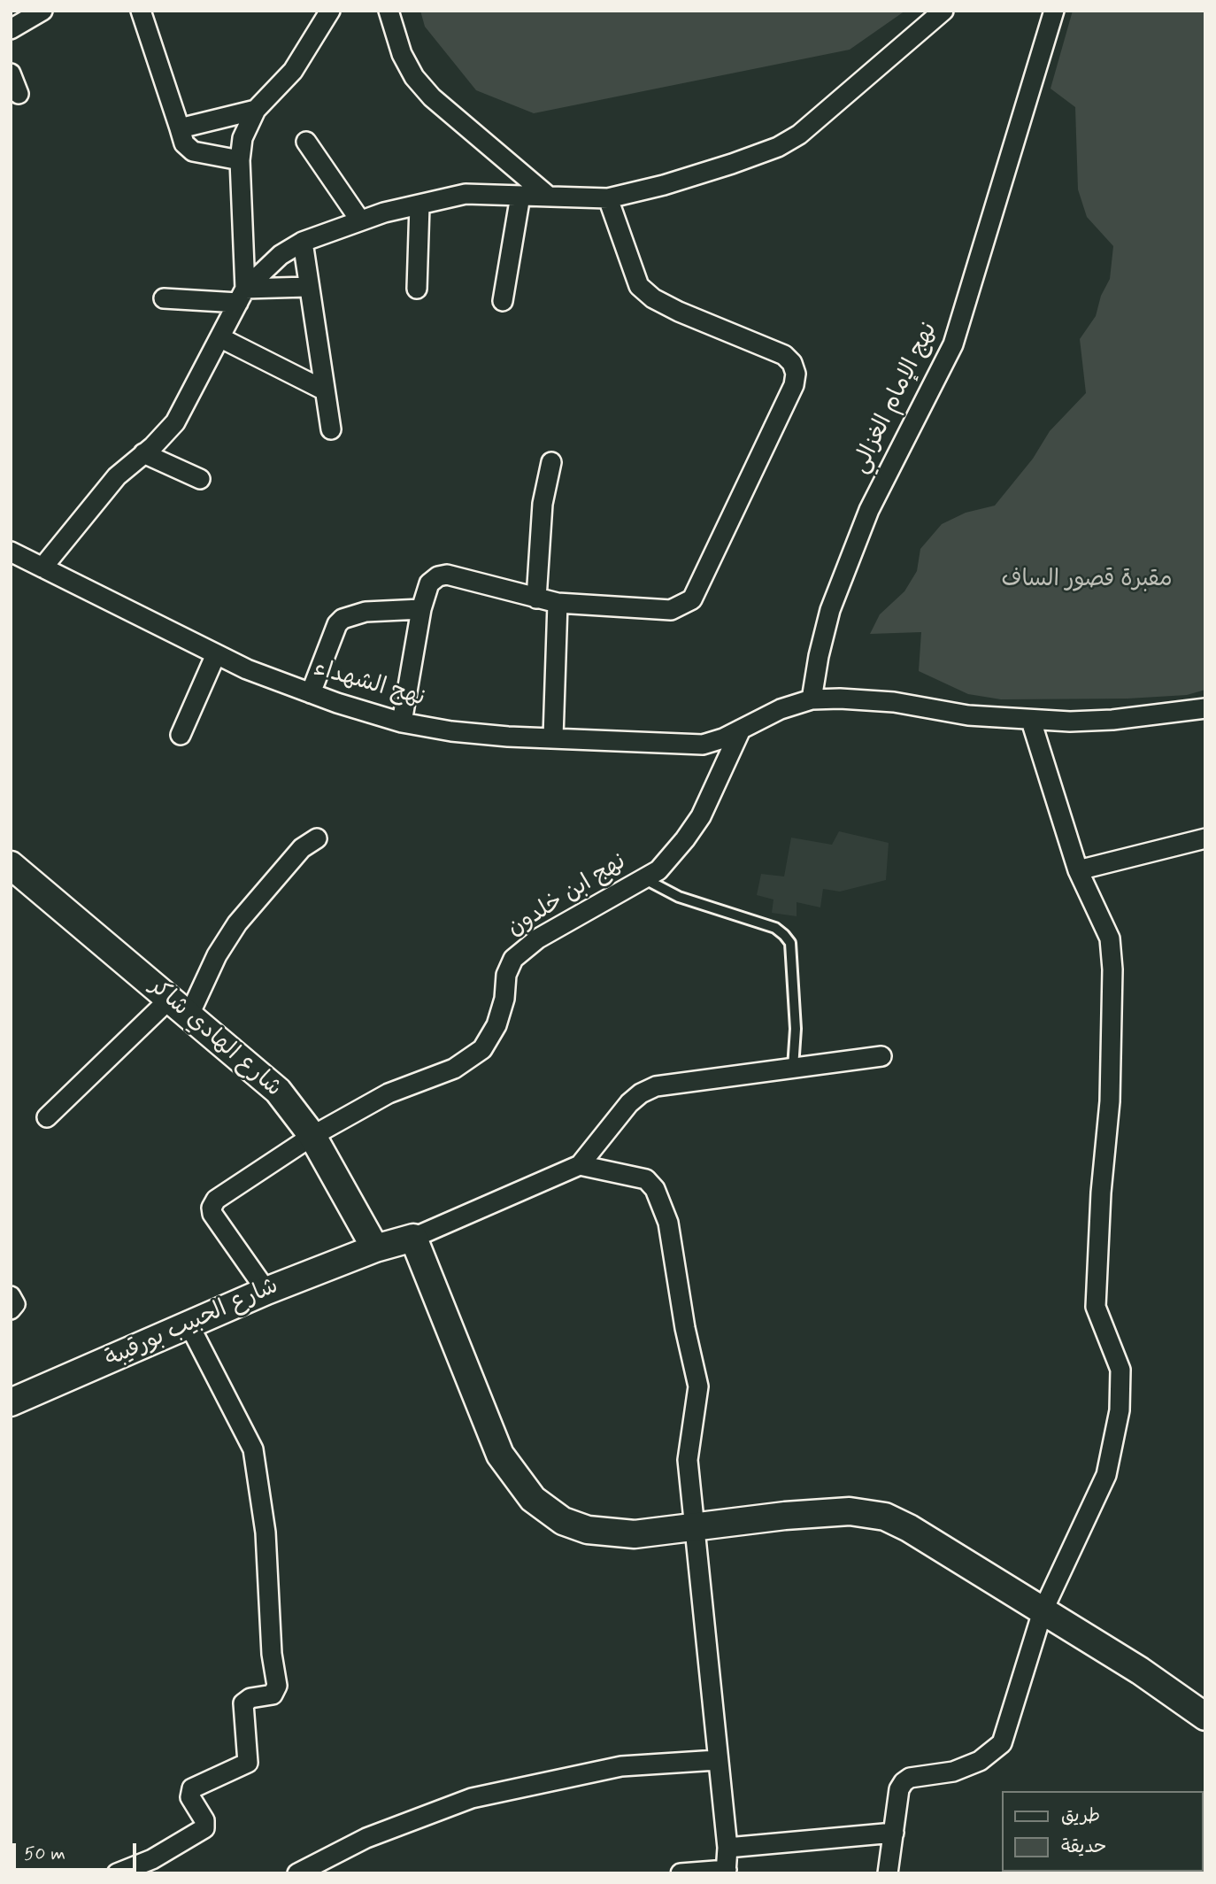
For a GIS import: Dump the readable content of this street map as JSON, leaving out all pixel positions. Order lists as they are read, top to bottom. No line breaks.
{"streets":{"street":["نهج الإمام الغزالي","نهج الشهداء","نهج ابن خلدون","شارع الهادي شاكر","شارع الحبيب بورقيبة"]},"crossings":[["نهج الإمام الغزالي","نهج الشهداء"],["نهج الشهداء","نهج ابن خلدون"],["نهج ابن خلدون","شارع الهادي شاكر"],["نهج ابن خلدون","شارع الحبيب بورقيبة"],["شارع الهادي شاكر","شارع الحبيب بورقيبة"]],"parks":["مقبرة قصور الساف"],"legend":["طريق","حديقة"],"scale_bar":"50 m"}
